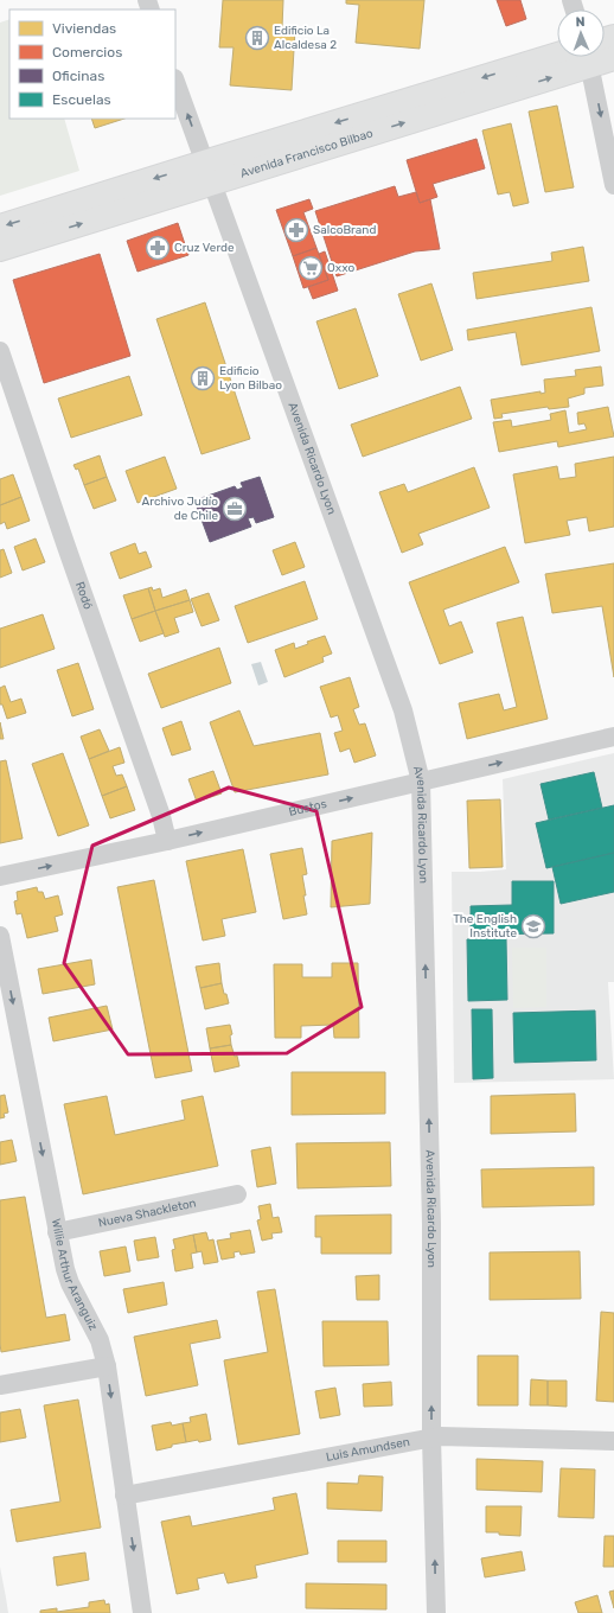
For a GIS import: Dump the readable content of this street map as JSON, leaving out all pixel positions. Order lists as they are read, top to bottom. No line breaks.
{"streets":{"main road":["Avenida Francisco Bilbao"],"street":["Avenida Ricardo Lyon","Rodó","Bustos","Nueva Shackleton","Willie Arthur Aranguiz","Luis Amundsen"]},"crossings":[["Avenida Francisco Bilbao","Avenida Ricardo Lyon"],["Avenida Ricardo Lyon","Bustos"],["Avenida Ricardo Lyon","Luis Amundsen"],["Rodó","Bustos"],["Nueva Shackleton","Willie Arthur Aranguiz"],["Willie Arthur Aranguiz","Luis Amundsen"]],"one_way":["Avenida Ricardo Lyon","Bustos","Willie Arthur Aranguiz"],"places":{"building":["Edificio La Alcaldesa 2","Edificio Lyon Bilbao"],"pharmacy":["SalcoBrand","Cruz Verde"],"supermarket":["Oxxo"],"office":["Archivo Judío de Chile"],"school or university":["The English Institute"]},"legend":["Viviendas","Comercios","Oficinas","Escuelas"],"north":"top"}
